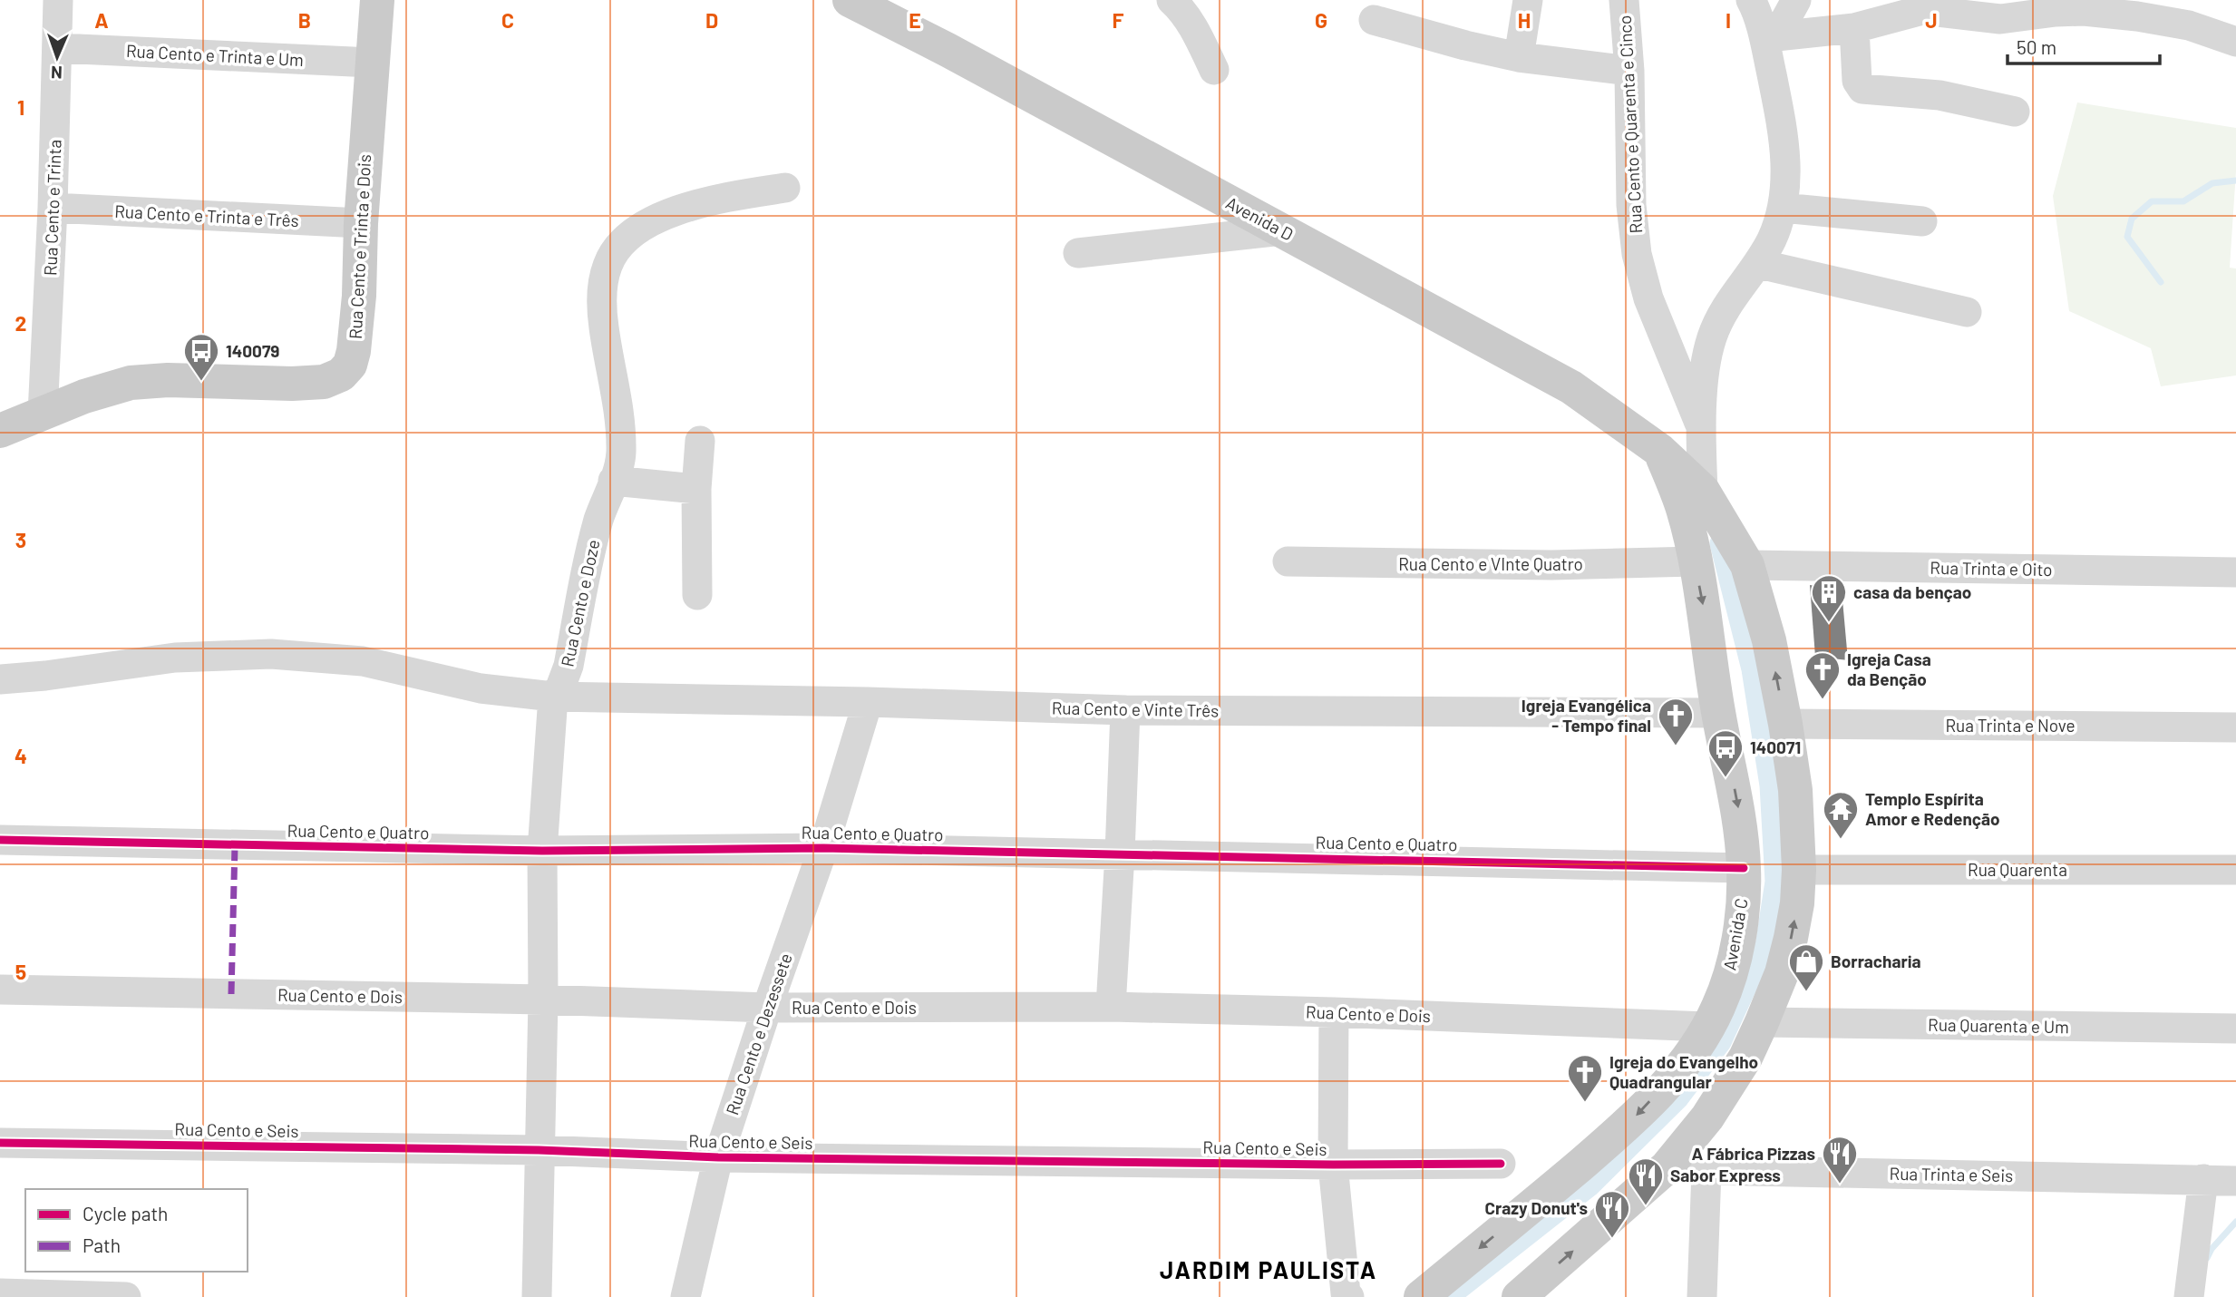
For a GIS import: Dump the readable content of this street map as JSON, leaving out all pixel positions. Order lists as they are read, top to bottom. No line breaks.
{"streets":{"main road":["Avenida D","Rua Cento e Trinta e Dois","Avenida C"],"street":["Rua Cento e Trinta e Um","Rua Cento e Quarenta e Cinco","Rua Cento e Trinta","Rua Cento e Trinta e Três","Rua Cento e VInte Quatro","Rua Trinta e Oito","Rua Cento e Doze","Rua Cento e Vinte Três","Rua Trinta e Nove","Rua Cento e Quatro","Rua Quarenta","Rua Cento e Dois","Rua Quarenta e Um","Rua Cento e Dezessete","Rua Cento e Seis","Rua Trinta e Seis"]},"crossings":[["Rua Cento e Trinta e Um","Rua Cento e Trinta"],["Rua Cento e Trinta e Um","Rua Cento e Trinta e Dois"],["Rua Cento e Trinta","Rua Cento e Trinta e Três"],["Rua Cento e Trinta","Rua Cento e Trinta e Dois"],["Rua Cento e Trinta e Três","Rua Cento e Trinta e Dois"],["Avenida D","Rua Trinta e Oito"],["Avenida D","Rua Trinta e Nove"],["Avenida D","Rua Quarenta"],["Avenida D","Avenida C"],["Avenida D","Rua Quarenta e Um"],["Avenida D","Rua Trinta e Seis"],["Rua Cento e VInte Quatro","Avenida C"],["Rua Cento e Doze","Rua Cento e Vinte Três"],["Rua Cento e Doze","Rua Cento e Quatro"],["Rua Cento e Doze","Rua Cento e Dois"],["Rua Cento e Doze","Rua Cento e Seis"],["Rua Cento e Vinte Três","Avenida C"],["Rua Cento e Vinte Três","Rua Cento e Dezessete"],["Rua Cento e Quatro","Avenida C"],["Rua Cento e Quatro","Rua Cento e Dezessete"],["Avenida C","Rua Cento e Dois"],["Rua Cento e Dois","Rua Cento e Dezessete"],["Rua Cento e Dezessete","Rua Cento e Seis"]],"one_way":["Avenida C"],"districts":["JARDIM PAULISTA"],"places":{"bus stop":["140079","140071"],"building":["casa da bençao"],"church":["Igreja Casa da Benção","Igreja Evangélica - Tempo final","Igreja do Evangelho Quadrangular"],"temple":["Templo Espírita Amor e Redenção"],"shop":["Borracharia"],"restaurant":["A Fábrica Pizzas","Sabor Express","Crazy Donut's"]},"legend":["Cycle path","Path"],"scale_bar":"50 m","north":"bottom","grid":{"columns":["A","B","C","D","E","F","G","H","I","J"],"rows":["1","2","3","4","5"]}}
